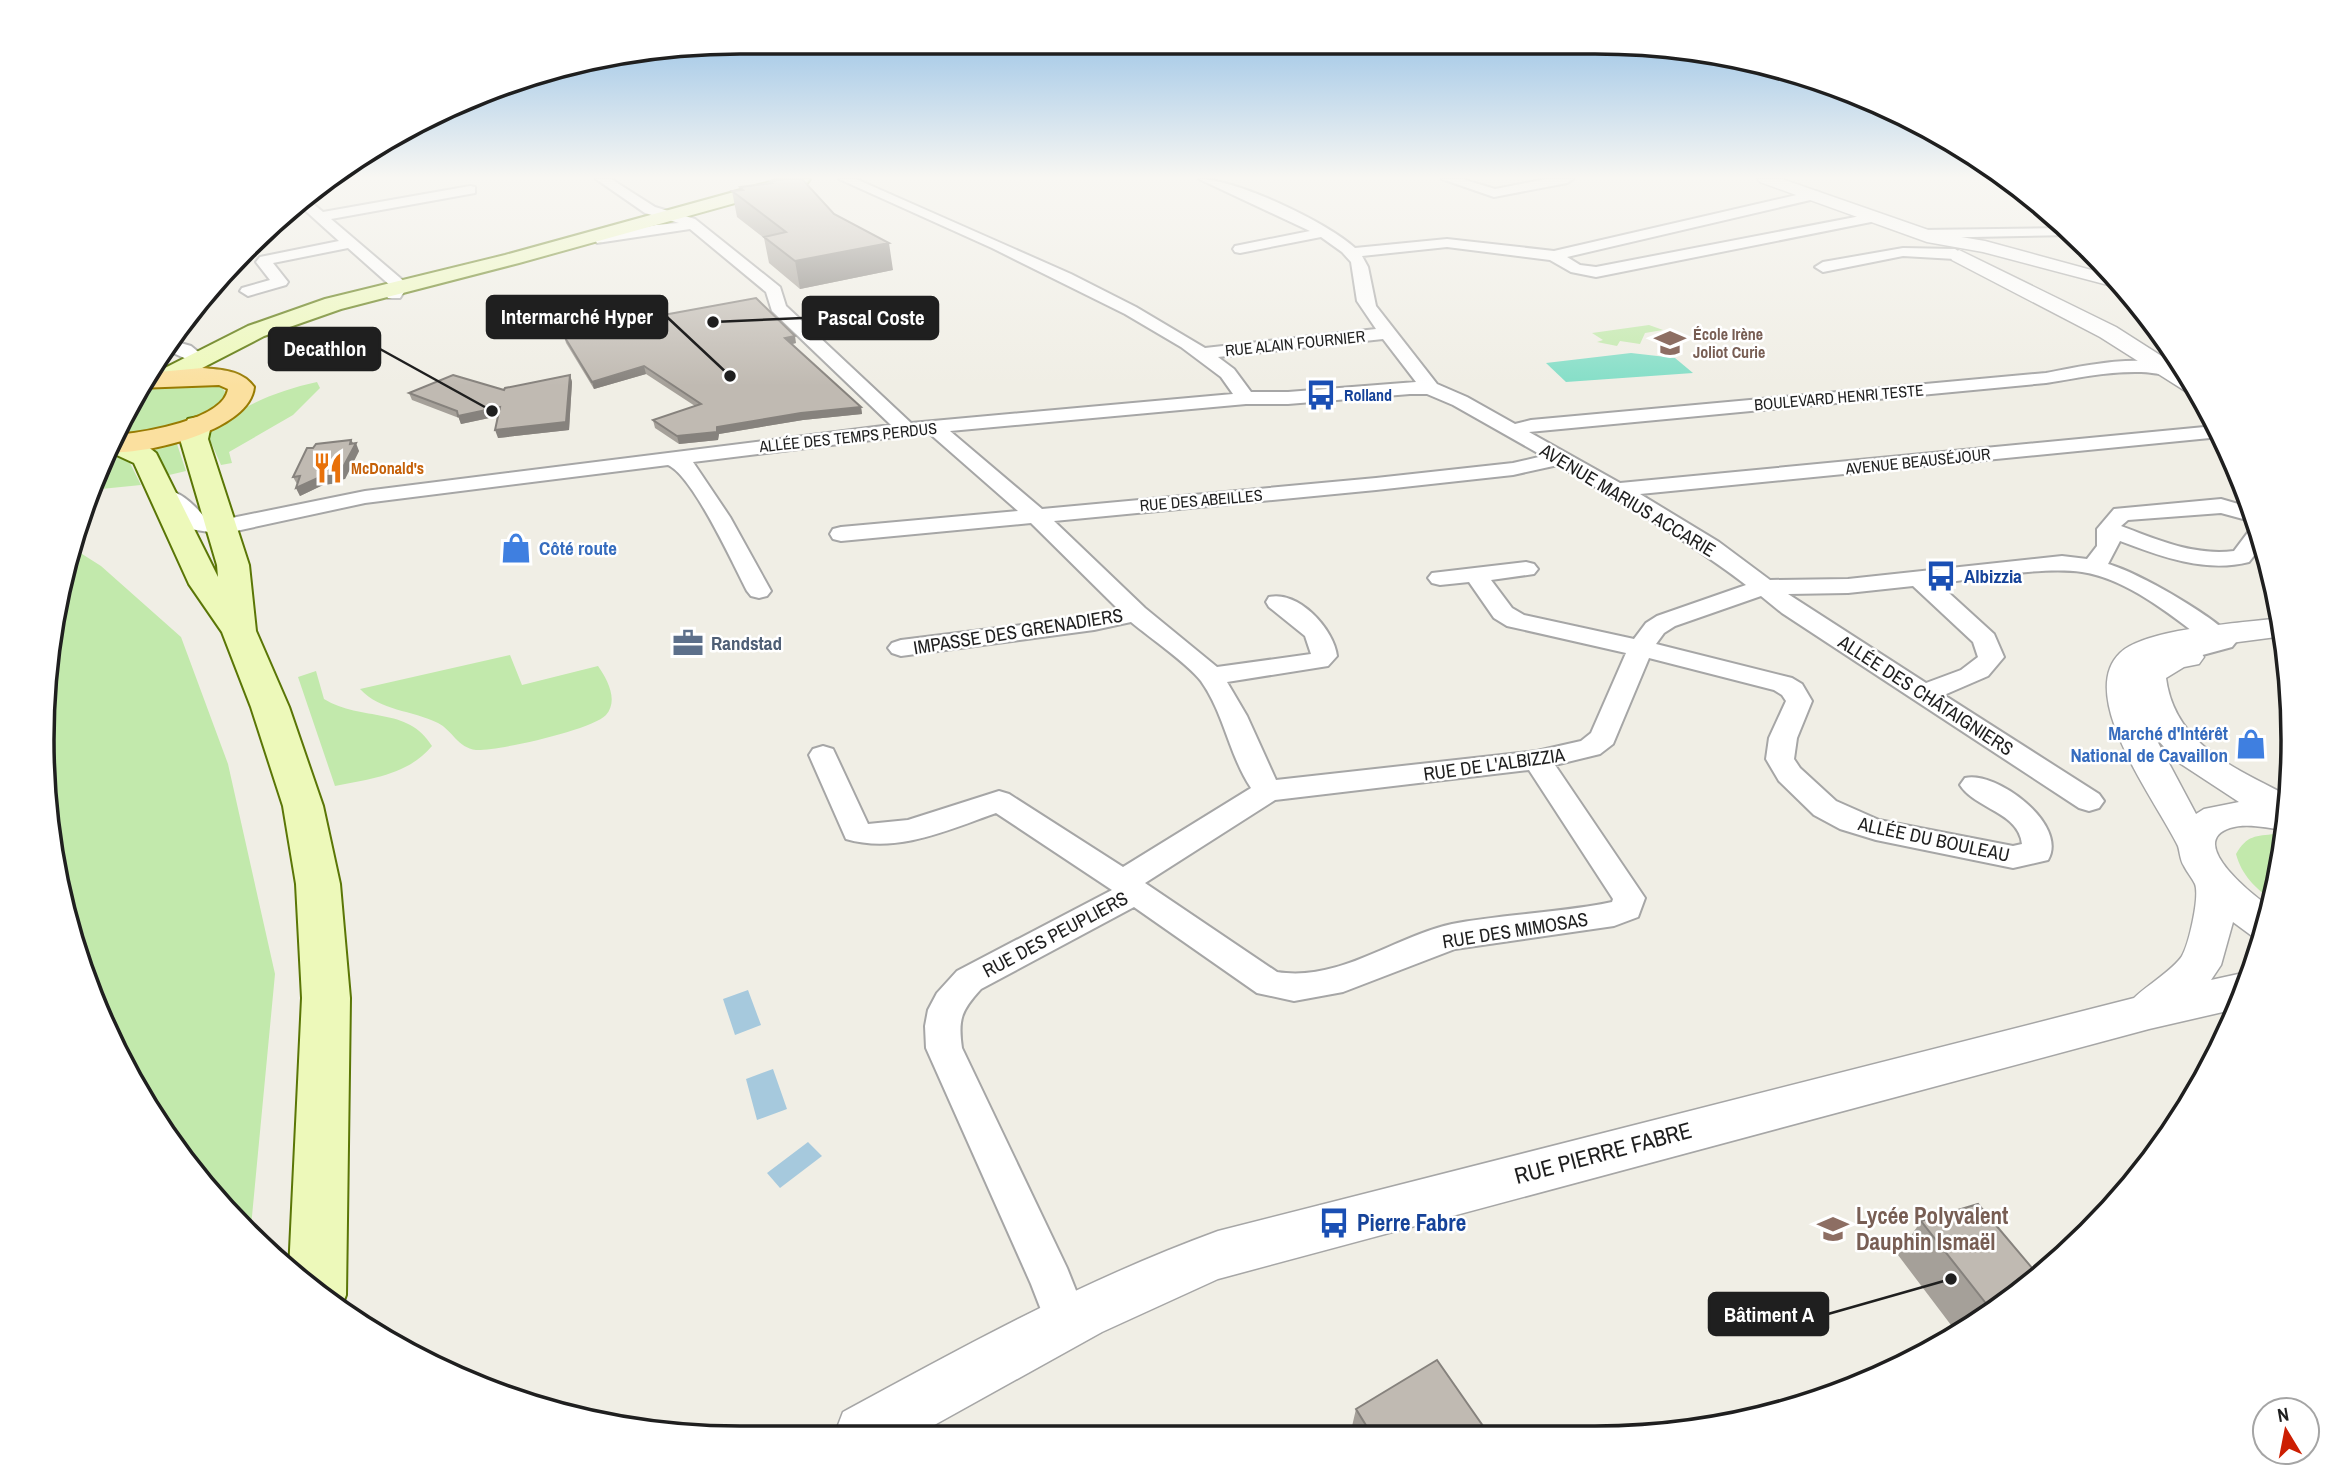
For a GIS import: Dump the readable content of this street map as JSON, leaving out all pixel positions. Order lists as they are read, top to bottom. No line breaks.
{"streets":{"street":["RUE ALAIN FOURNIER","BOULEVARD HENRI TESTE","ALLÉE DES TEMPS PERDUS","AVENUE BEAUSÉJOUR","RUE DES ABEILLES","AVENUE MARIUS ACCARIE","IMPASSE DES GRENADIERS","ALLÉE DES CHÂTAIGNIERS","RUE DE L'ALBIZZIA","ALLÉE DU BOULEAU","RUE DES MIMOSAS","RUE DES PEUPLIERS","RUE PIERRE FABRE"]},"crossings":[["BOULEVARD HENRI TESTE","AVENUE MARIUS ACCARIE"],["ALLÉE DES TEMPS PERDUS","AVENUE MARIUS ACCARIE"],["AVENUE BEAUSÉJOUR","AVENUE MARIUS ACCARIE"],["RUE DES ABEILLES","AVENUE MARIUS ACCARIE"],["AVENUE MARIUS ACCARIE","ALLÉE DES CHÂTAIGNIERS"],["AVENUE MARIUS ACCARIE","RUE DE L'ALBIZZIA"],["ALLÉE DES CHÂTAIGNIERS","RUE DE L'ALBIZZIA"],["RUE DE L'ALBIZZIA","ALLÉE DU BOULEAU"],["RUE DE L'ALBIZZIA","RUE DES MIMOSAS"],["RUE DE L'ALBIZZIA","RUE DES PEUPLIERS"],["RUE DES MIMOSAS","RUE DES PEUPLIERS"],["RUE DES PEUPLIERS","RUE PIERRE FABRE"]],"places":{"other":["Pascal Coste","Intermarché Hyper","Decathlon","Bâtiment A"],"school or university":["École Irène Joliot Curie","Lycée Polyvalent Dauphin Ismaël"],"bus stop":["Rolland","Albizzia","Pierre Fabre"],"restaurant":["McDonald's"],"shop":["Côté route","Marché d'Intérêt National de Cavaillon"],"office":["Randstad"]},"north":"top"}
